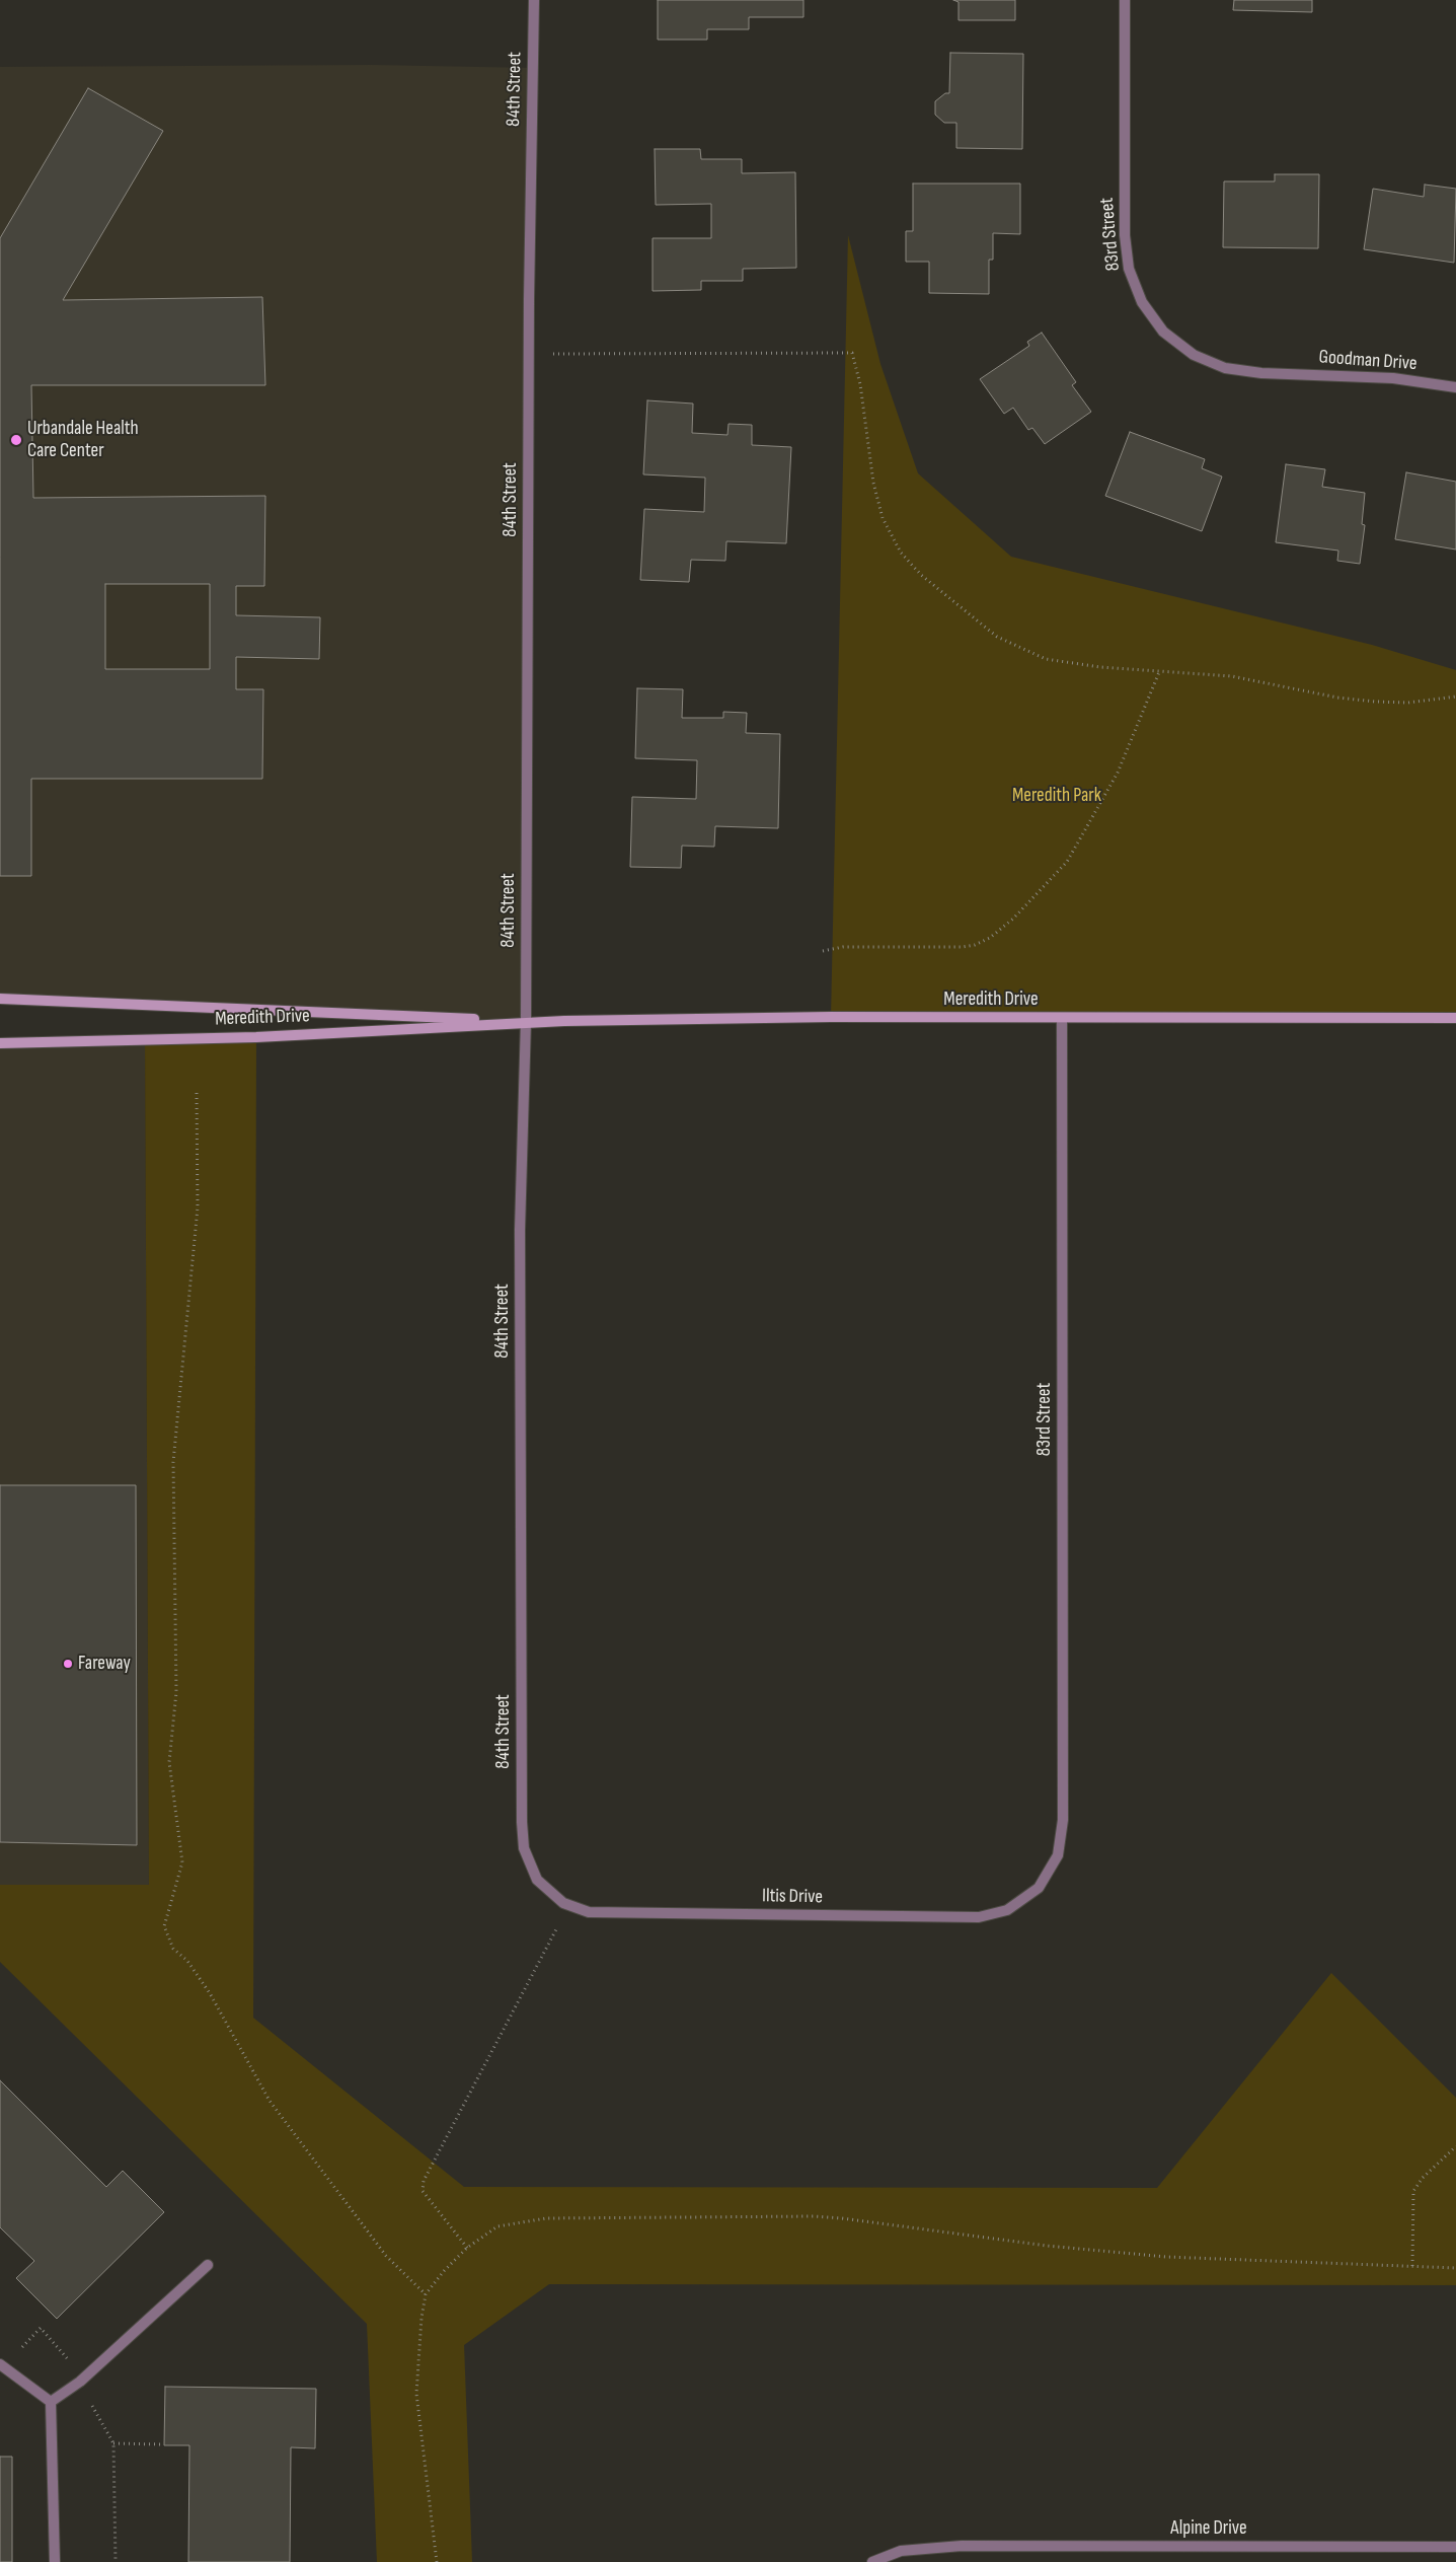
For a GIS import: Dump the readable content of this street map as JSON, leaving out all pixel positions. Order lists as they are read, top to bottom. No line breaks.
{"streets":{"main road":["Meredith Drive"],"street":["84th Street","83rd Street","Goodman Drive","Iltis Drive","Alpine Drive"]},"crossings":[["84th Street","Meredith Drive"],["84th Street","Iltis Drive"],["83rd Street","Goodman Drive"],["83rd Street","Meredith Drive"],["83rd Street","Iltis Drive"]],"parks":["Meredith Park"],"places":["Urbandale Health Care Center","Fareway"]}
